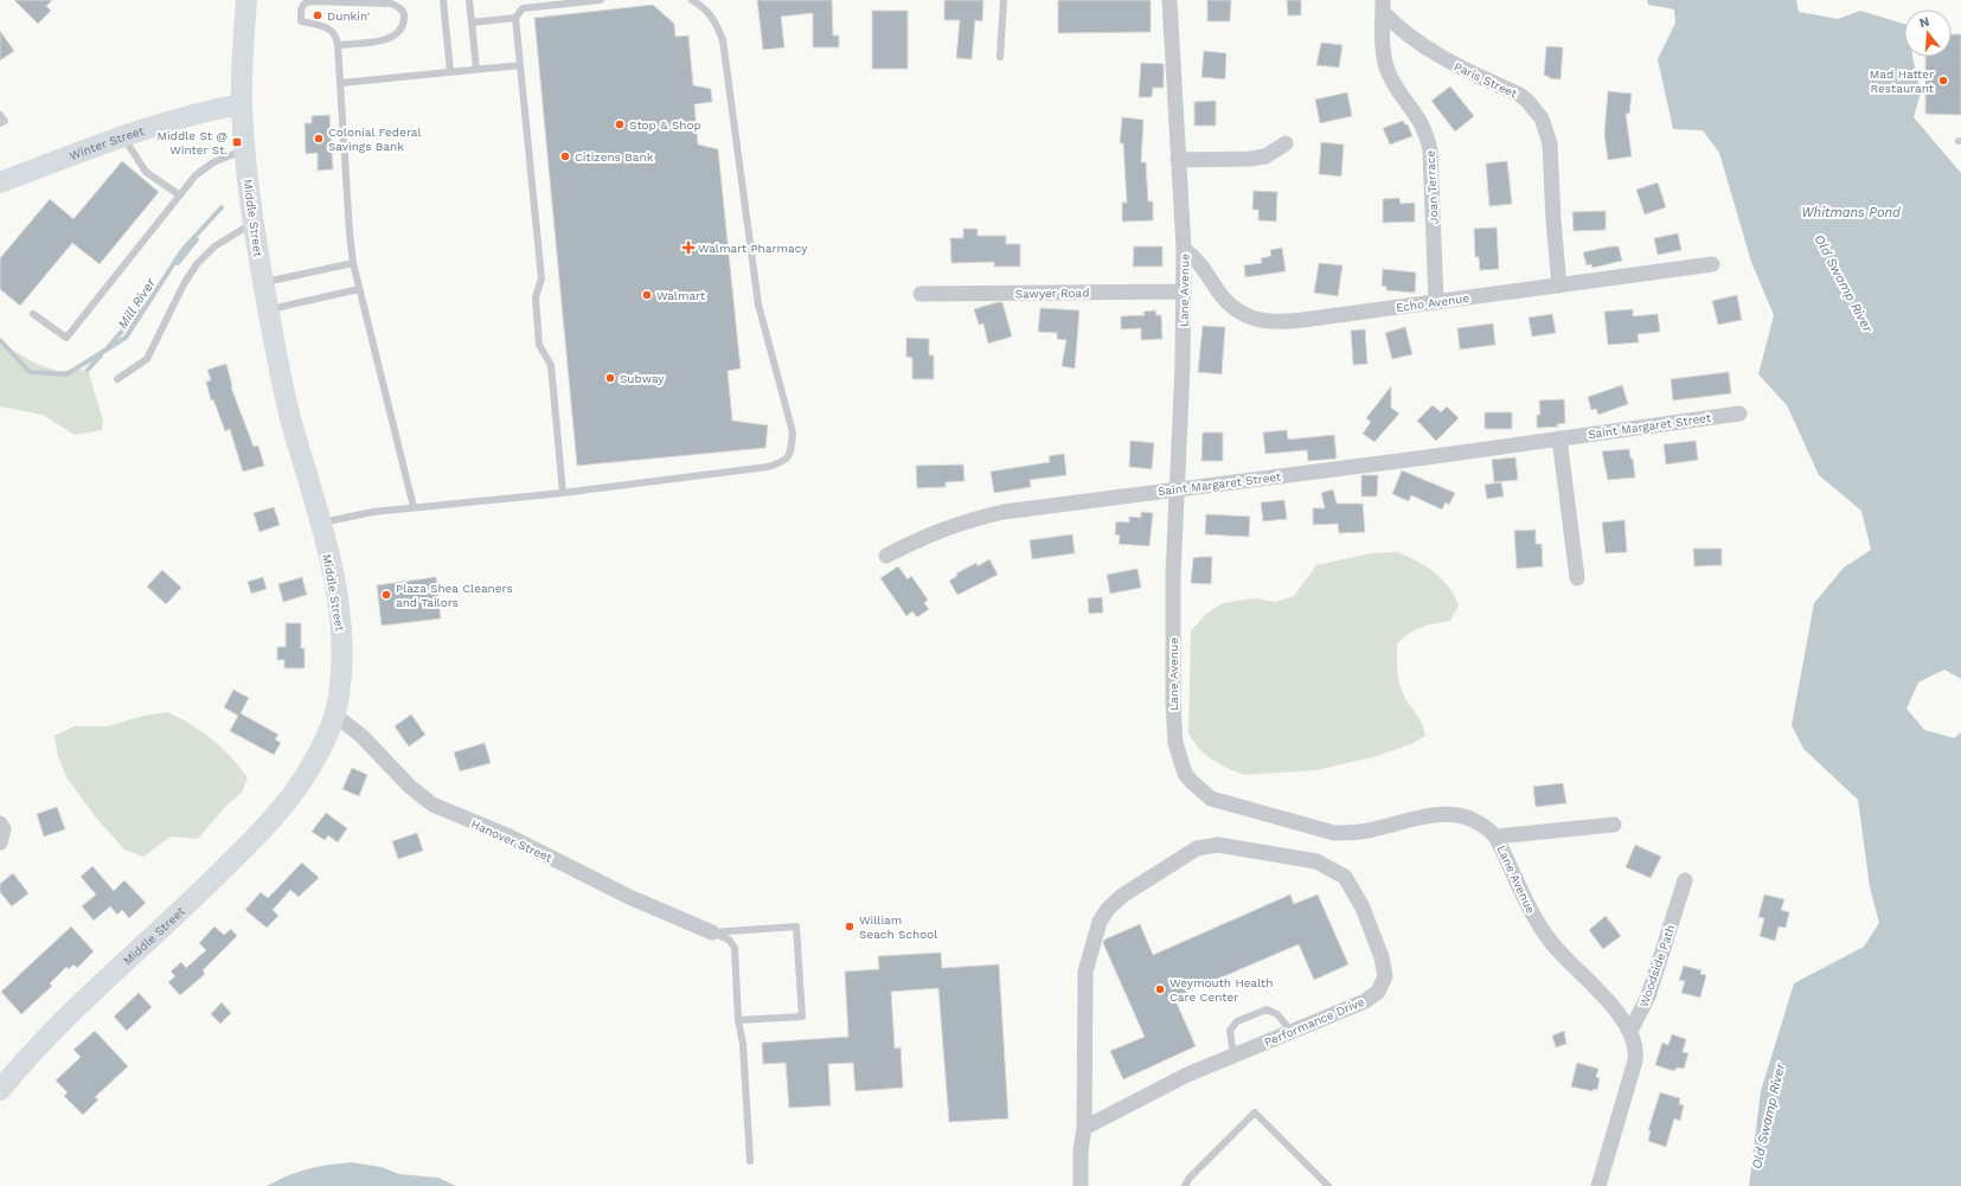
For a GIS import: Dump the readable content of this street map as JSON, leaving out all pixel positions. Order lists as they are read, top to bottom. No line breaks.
{"streets":{"main road":["Winter Street","Middle Street"],"street":["Paris Street","Joan Terrace","Lane Avenue","Sawyer Road","Echo Avenue","Saint Margaret Street","Hanover Street","Woodside Path","Performance Drive"]},"crossings":[["Paris Street","Joan Terrace"],["Paris Street","Echo Avenue"],["Winter Street","Middle Street"],["Joan Terrace","Echo Avenue"],["Middle Street","Hanover Street"],["Lane Avenue","Sawyer Road"],["Lane Avenue","Echo Avenue"],["Lane Avenue","Saint Margaret Street"],["Lane Avenue","Woodside Path"]],"water":["Whitmans Pond","Old Swamp River","Mill River"],"places":{"other":["Dunkin'","Mad Hatter Restaurant","Stop & Shop","Colonial Federal Savings Bank","Citizens Bank","Walmart","Subway","Plaza Shea Cleaners and Tailors","William Seach School","Weymouth Health Care Center"],"transit":["Middle St @ Winter St."],"health":["Walmart Pharmacy"]},"north":"top"}
